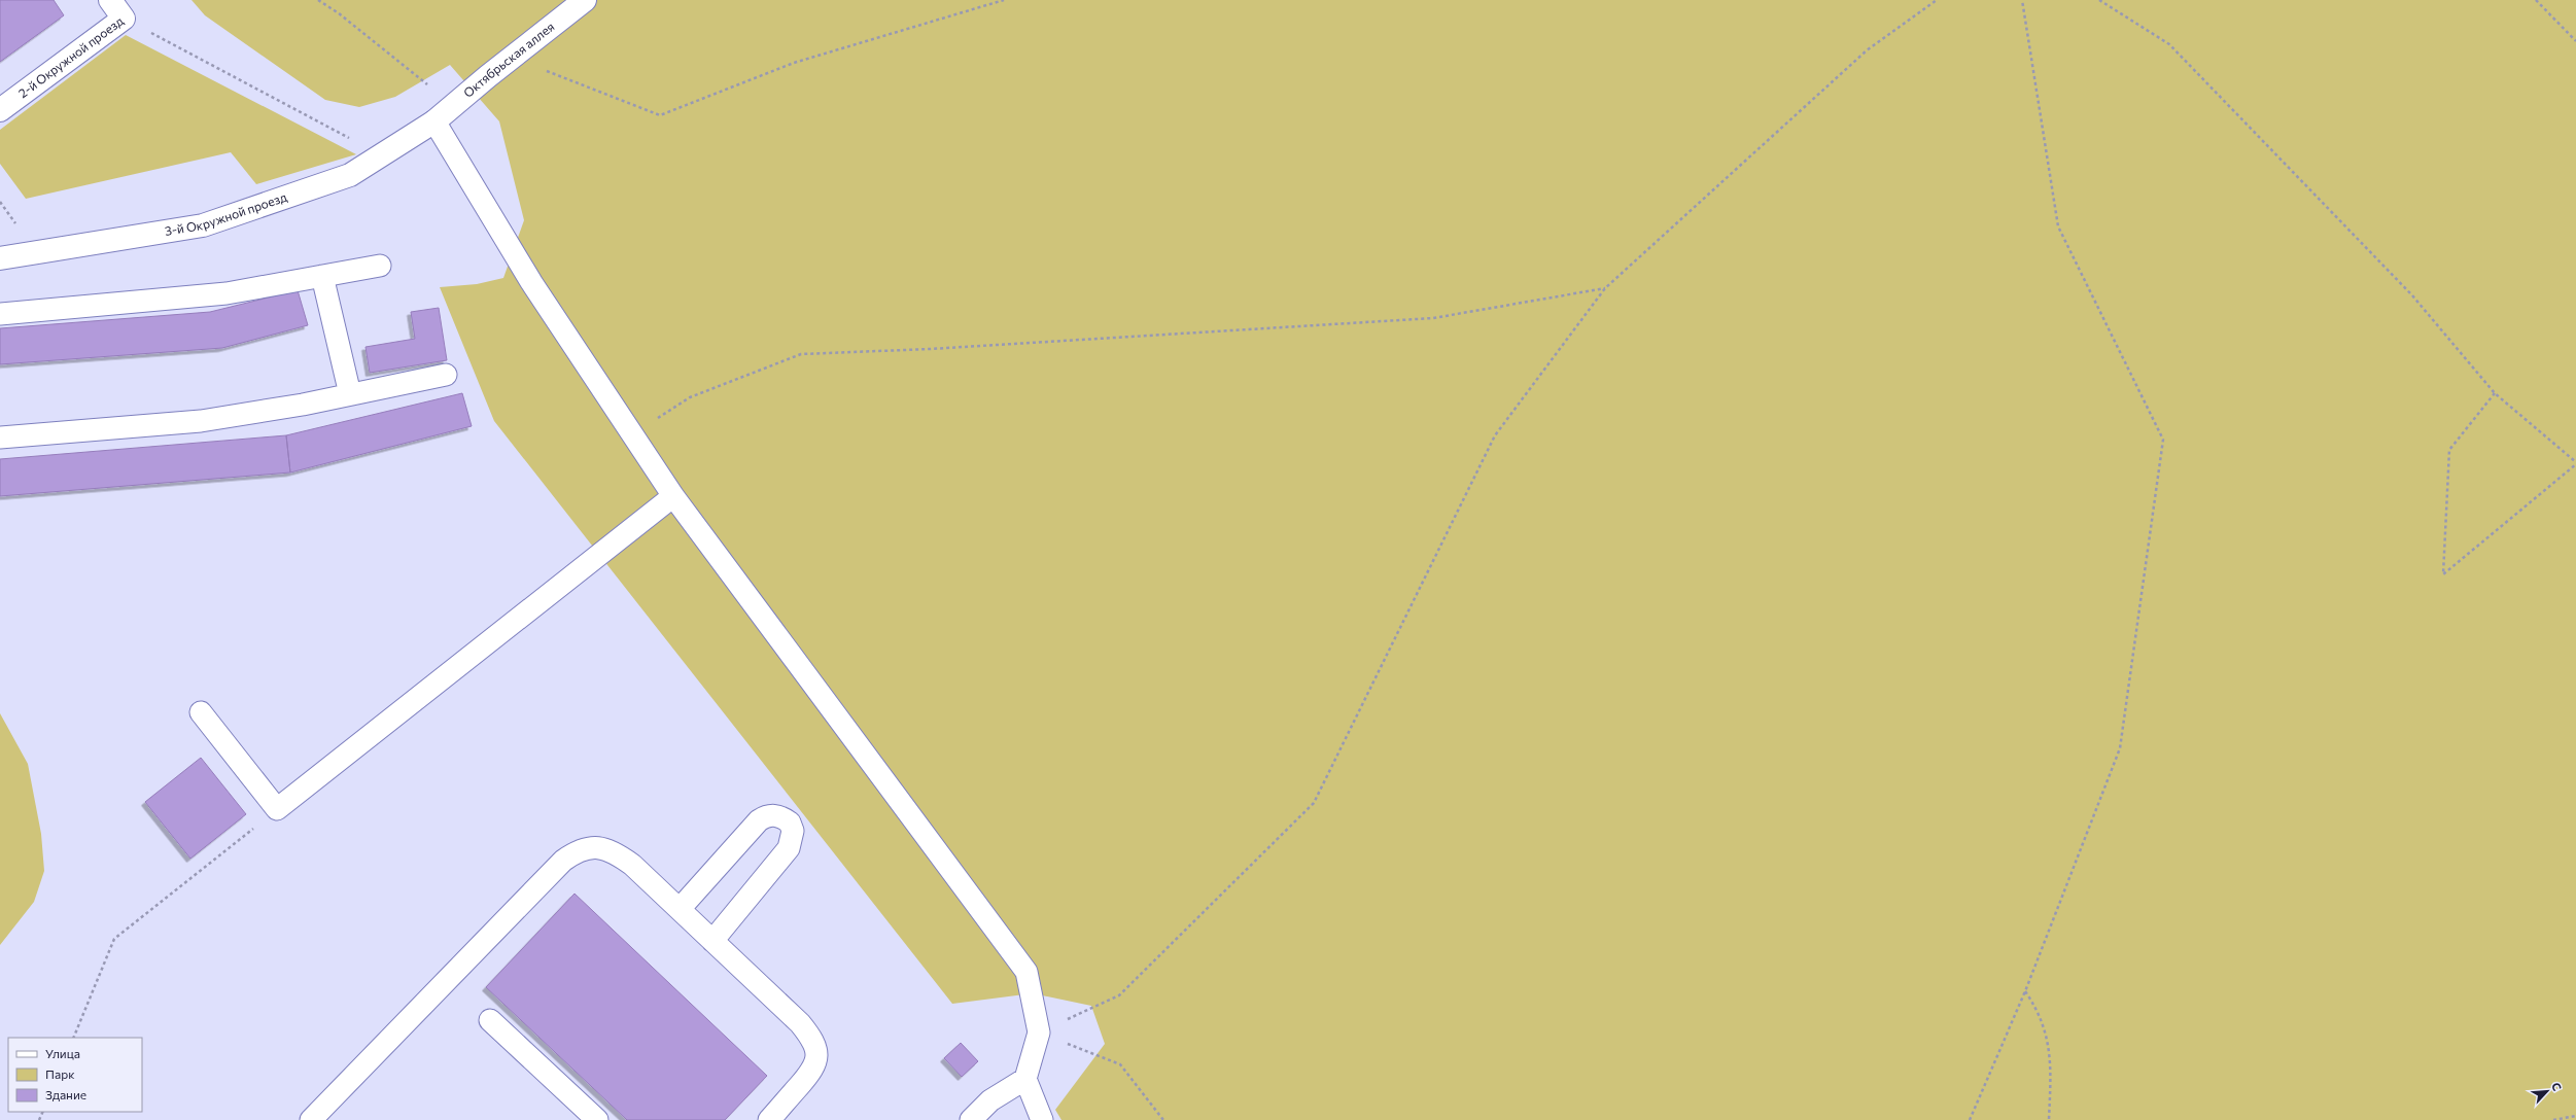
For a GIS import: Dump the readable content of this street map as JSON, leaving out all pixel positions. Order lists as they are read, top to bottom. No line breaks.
{"streets":{"street":["2-й Окружной проезд","Октябрьская аллея","3-й Окружной проезд"]},"crossings":[["Октябрьская аллея","3-й Окружной проезд"]],"legend":["Улица","Парк","Здание"],"north":"top right"}
